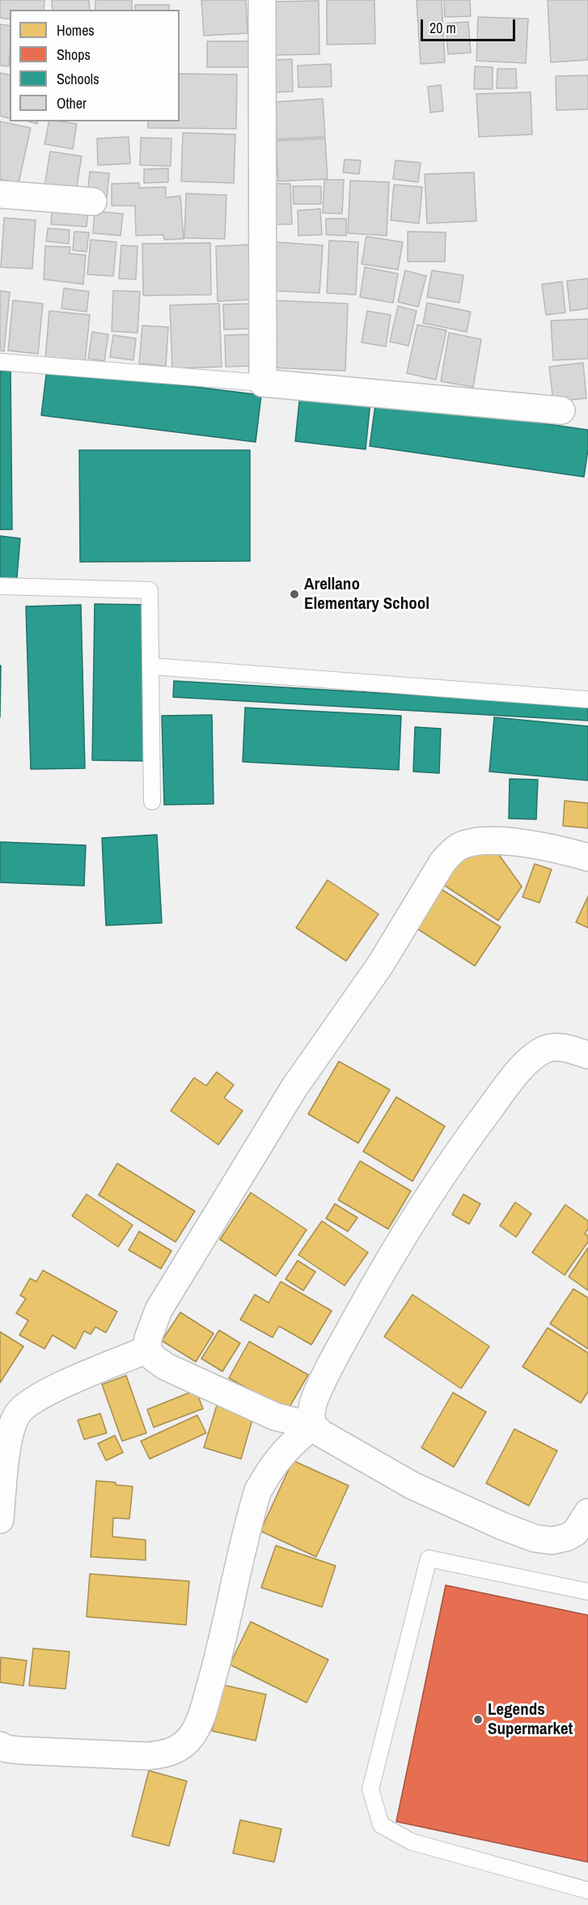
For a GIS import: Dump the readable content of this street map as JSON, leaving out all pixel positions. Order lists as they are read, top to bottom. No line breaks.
{"places":["Arellano Elementary School","Legends Supermarket"],"legend":["Homes","Shops","Schools","Other"],"scale_bar":"20 m"}
